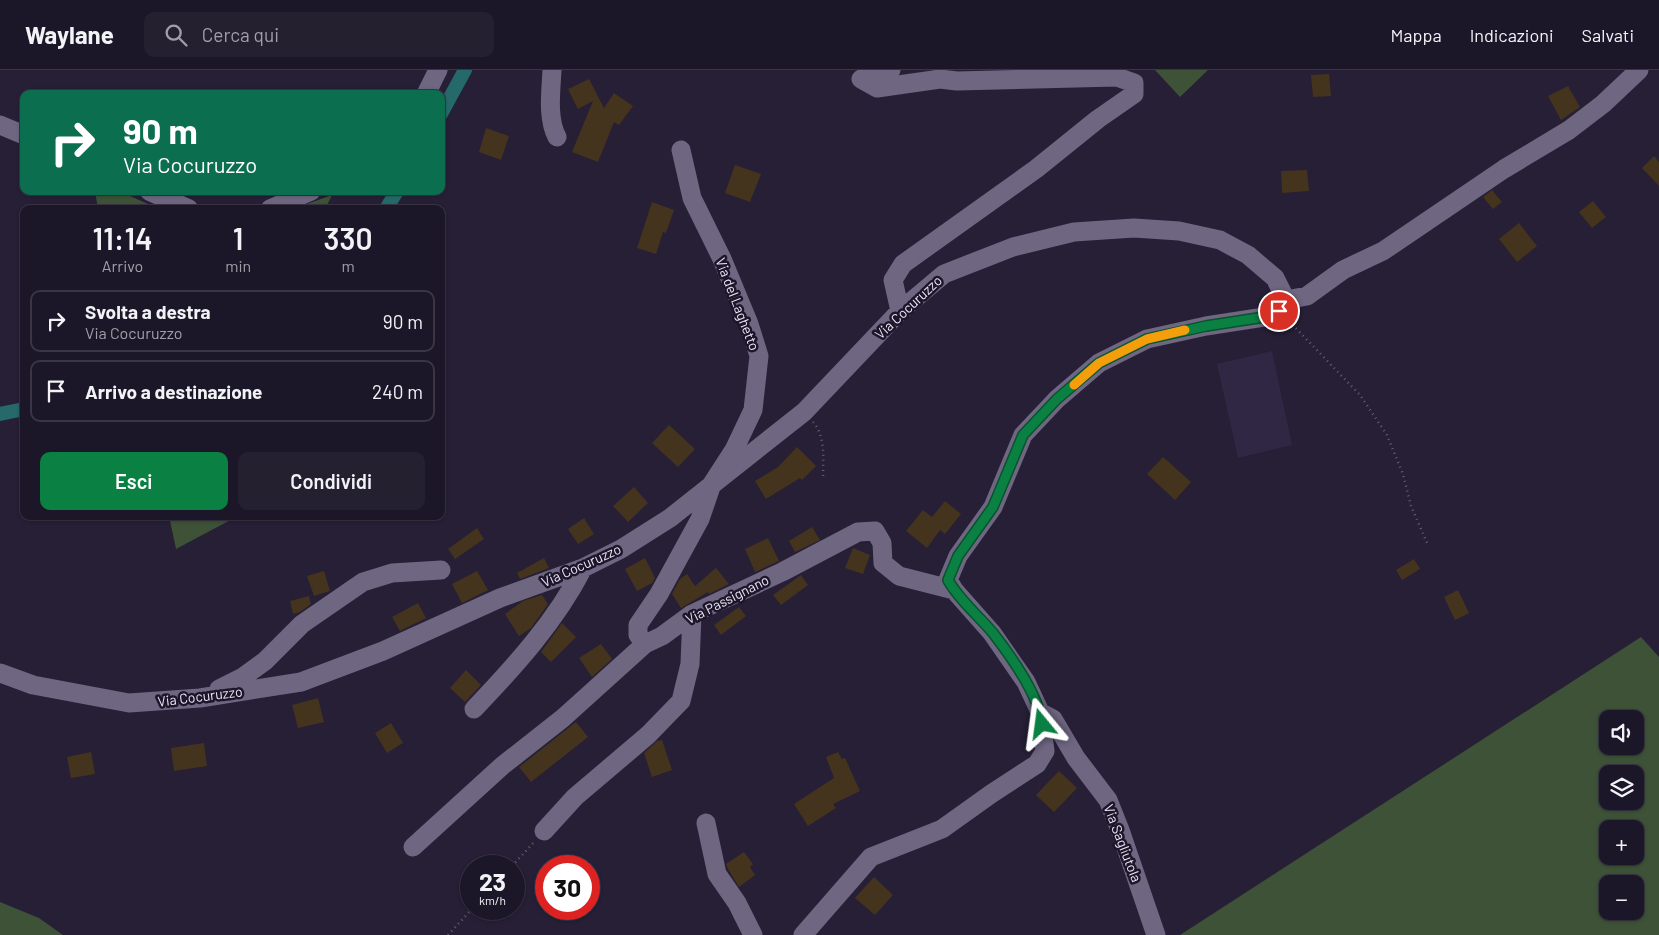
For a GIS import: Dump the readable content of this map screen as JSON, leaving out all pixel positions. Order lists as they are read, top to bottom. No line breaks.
{"streets":{"street":["Via del Laghetto","Via Cocuruzzo","Via Passignano","Via Sagliutola"]},"crossings":[["Via del Laghetto","Via Cocuruzzo"]],"page":{"header":"Waylane","search":"Cerca qui","nav":["Mappa","Indicazioni","Salvati"],"turn":["90 m","Via Cocuruzzo"],"eta":["11:14","Arrivo","1","min","330","m"],"list":[{"name":"Svolta a destra","note":"Via Cocuruzzo","value":"90 m"},{"name":"Arrivo a destinazione","value":"240 m"}],"buttons":["Esci","Condividi"],"map_buttons":["+","−"],"speed":"23 km/h","limit":"30"}}
